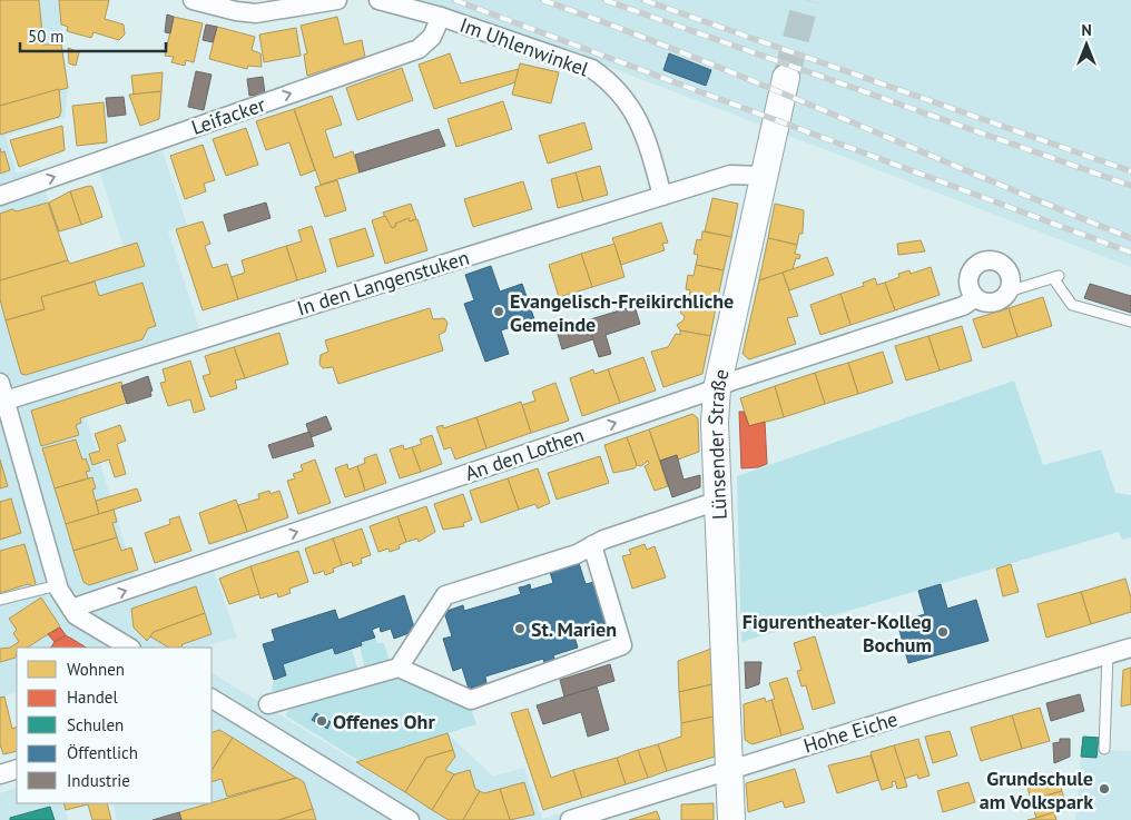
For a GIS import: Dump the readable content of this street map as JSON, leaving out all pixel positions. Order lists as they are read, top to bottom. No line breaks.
{"streets":{"street":["Im Uhlenwinkel","Leifacker","In den Langenstuken","Lünsender Straße","An den Lothen","Hohe Eiche"]},"crossings":[["Im Uhlenwinkel","Leifacker"],["Im Uhlenwinkel","In den Langenstuken"],["In den Langenstuken","Lünsender Straße"],["Lünsender Straße","An den Lothen"],["Lünsender Straße","Hohe Eiche"]],"places":["Evangelisch-Freikirchliche Gemeinde","St. Marien","Figurentheater-Kolleg Bochum","Offenes Ohr","Grundschule am Volkspark"],"legend":["Wohnen","Handel","Schulen","Öffentlich","Industrie"],"scale_bar":"50 m","north":"top"}
